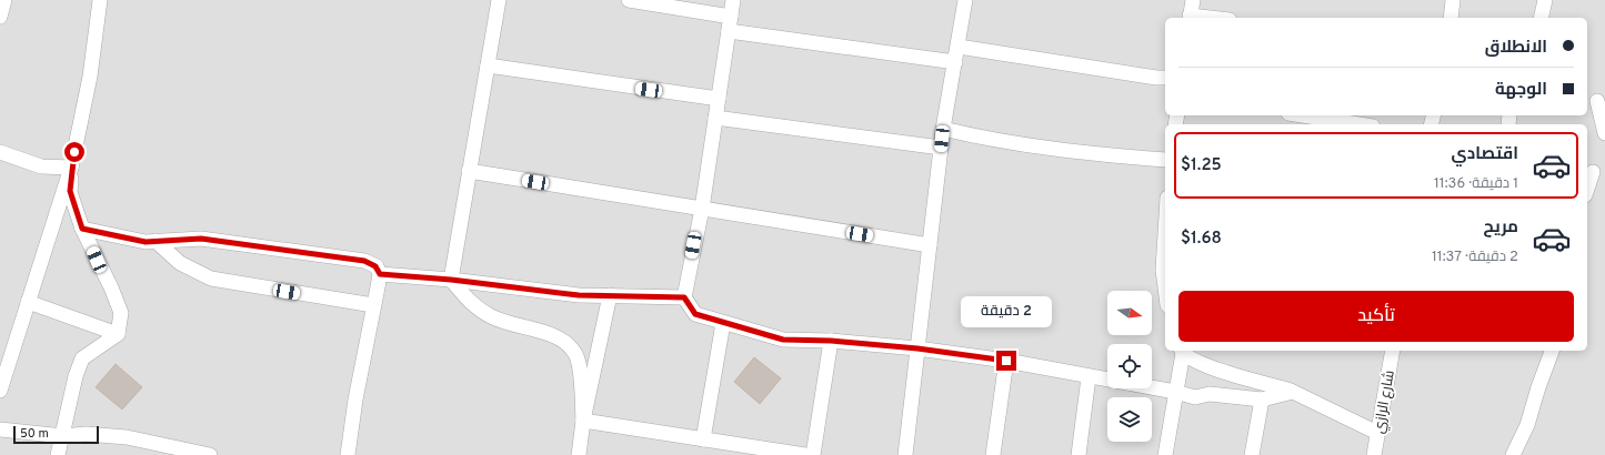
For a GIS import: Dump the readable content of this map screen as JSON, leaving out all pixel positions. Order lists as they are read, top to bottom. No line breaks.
{"streets":{"street":["شارع الرازي"]},"scale_bar":"50 m","north":"right","page":{"banner":["الانطلاق","الوجهة"],"list":[{"name":"اقتصادي","note":"1 دقيقة · 11:36","value":"$1.25"},{"name":"مريح","note":"2 دقيقة · 11:37","value":"$1.68"}],"buttons":"تأكيد","bubble":"2 دقيقة","scale":"50 m"}}
